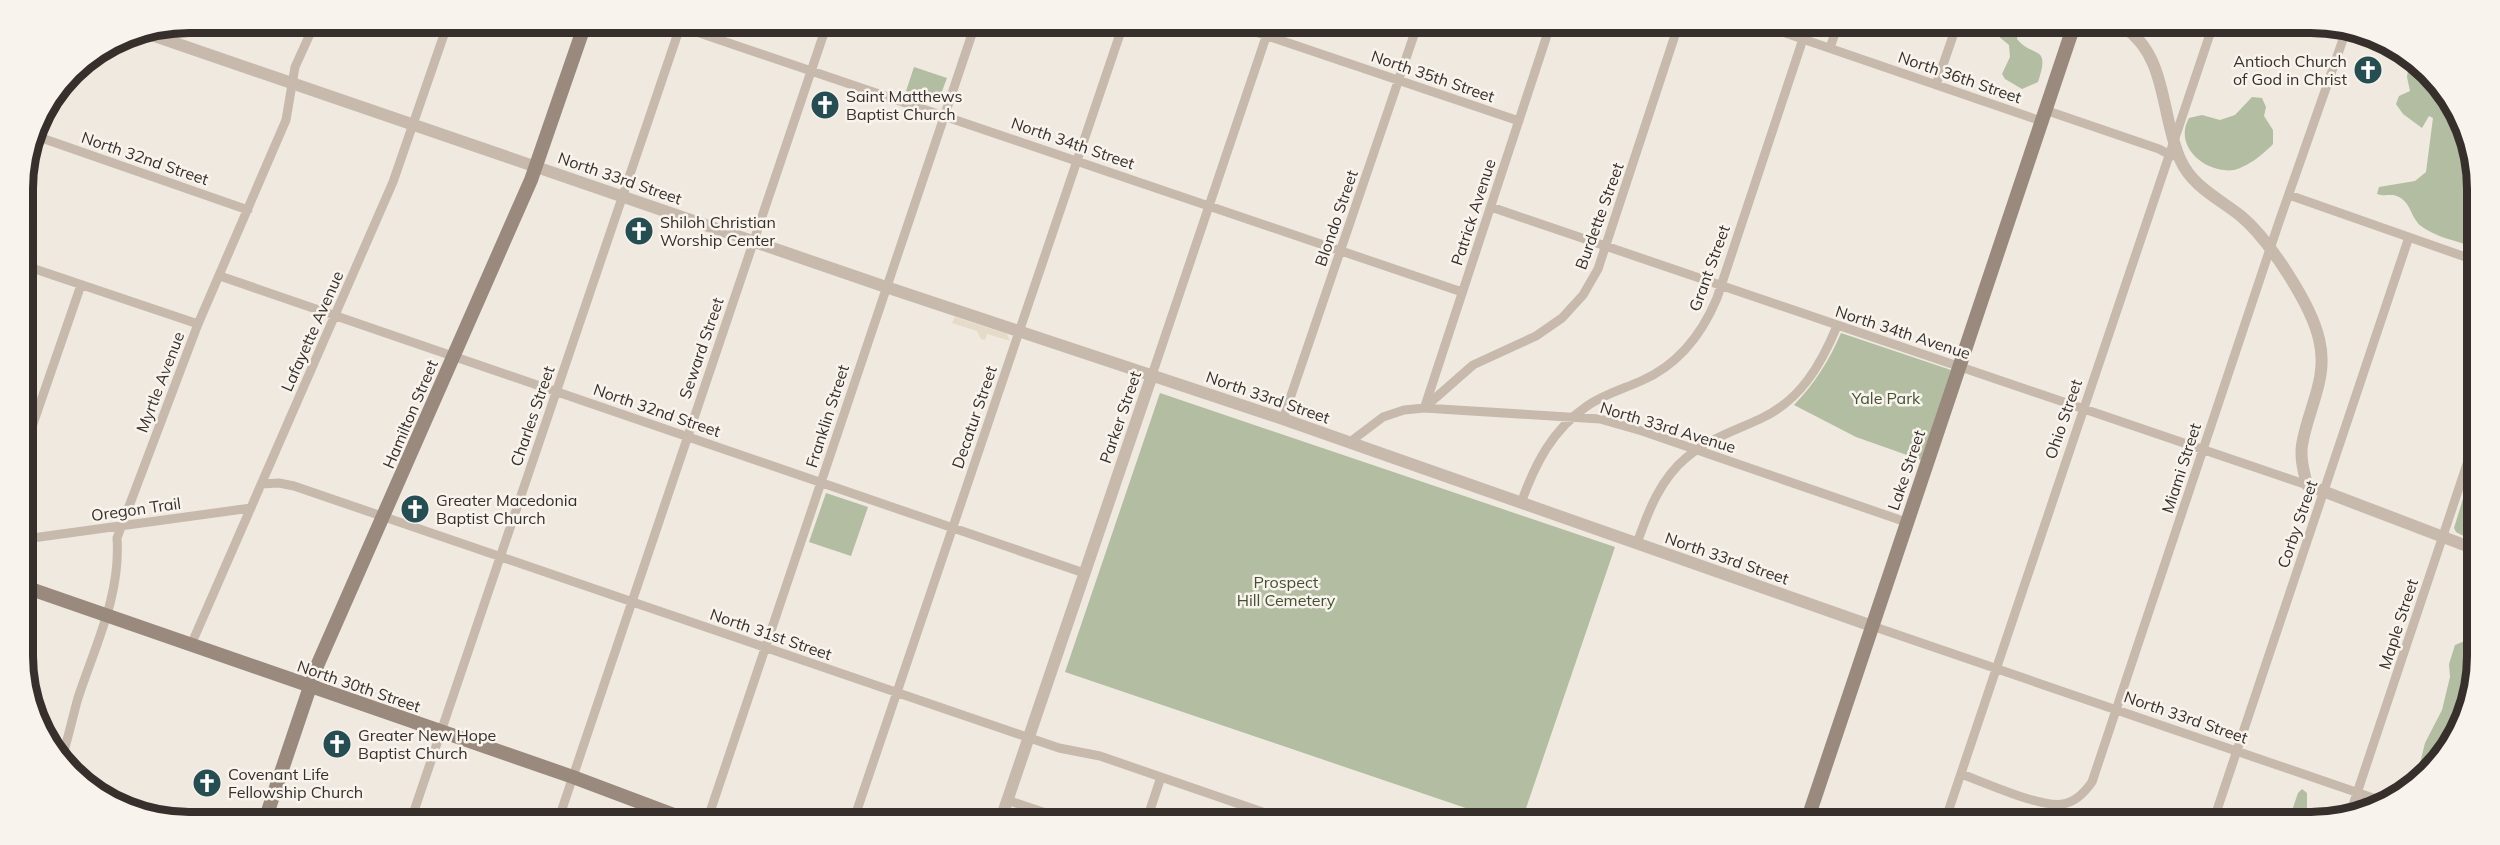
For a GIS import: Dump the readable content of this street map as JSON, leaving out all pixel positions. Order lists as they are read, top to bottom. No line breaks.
{"streets":{"main road":["Hamilton Street","Lake Street","North 30th Street"],"street":["North 35th Street","North 36th Street","North 34th Street","North 32nd Street","North 33rd Street","Patrick Avenue","Burdette Street","Blondo Street","Grant Street","Lafayette Avenue","North 34th Avenue","Seward Street","Myrtle Avenue","Charles Street","Franklin Street","Decatur Street","Parker Street","Ohio Street","North 33rd Avenue","Miami Street","Oregon Trail","Corby Street","Maple Street","North 31st Street"]},"crossings":[["North 35th Street","Patrick Avenue"],["North 35th Street","Blondo Street"],["North 35th Street","Parker Street"],["North 36th Street","Grant Street"],["North 36th Street","Ohio Street"],["North 36th Street","Lake Street"],["North 34th Street","Patrick Avenue"],["North 34th Street","Blondo Street"],["North 34th Street","Seward Street"],["North 34th Street","Franklin Street"],["North 34th Street","Decatur Street"],["North 34th Street","Parker Street"],["North 32nd Street","Lafayette Avenue"],["North 32nd Street","Seward Street"],["North 32nd Street","Myrtle Avenue"],["North 32nd Street","Hamilton Street"],["North 32nd Street","Charles Street"],["North 32nd Street","Franklin Street"],["North 32nd Street","Decatur Street"],["North 32nd Street","Parker Street"],["North 33rd Street","Blondo Street"],["North 33rd Street","Grant Street"],["North 33rd Street","Lafayette Avenue"],["North 33rd Street","Seward Street"],["North 33rd Street","Myrtle Avenue"],["North 33rd Street","Hamilton Street"],["North 33rd Street","Charles Street"],["North 33rd Street","Franklin Street"],["North 33rd Street","Decatur Street"],["North 33rd Street","Parker Street"],["North 33rd Street","Ohio Street"],["North 33rd Street","North 33rd Avenue"],["North 33rd Street","Miami Street"],["North 33rd Street","Lake Street"],["North 33rd Street","Corby Street"],["North 33rd Street","Maple Street"],["Patrick Avenue","Burdette Street"],["Patrick Avenue","North 34th Avenue"],["Patrick Avenue","North 33rd Avenue"],["Burdette Street","North 34th Avenue"],["Burdette Street","North 33rd Avenue"],["Grant Street","North 34th Avenue"],["Grant Street","North 33rd Avenue"],["Lafayette Avenue","Oregon Trail"],["Lafayette Avenue","North 31st Street"],["Lafayette Avenue","North 30th Street"],["North 34th Avenue","Ohio Street"],["North 34th Avenue","Miami Street"],["North 34th Avenue","Lake Street"],["Seward Street","North 31st Street"],["Seward Street","North 30th Street"],["Myrtle Avenue","Oregon Trail"],["Myrtle Avenue","North 30th Street"],["Hamilton Street","North 31st Street"],["Hamilton Street","North 30th Street"],["Charles Street","North 31st Street"],["Charles Street","North 30th Street"],["Franklin Street","North 31st Street"],["Decatur Street","North 31st Street"],["Parker Street","North 31st Street"],["Ohio Street","Miami Street"],["North 33rd Avenue","Lake Street"]],"parks":["Yale Park","Prospect Hill Cemetery"],"places":{"church":["Antioch Church of God in Christ","Saint Matthews Baptist Church","Shiloh Christian Worship Center","Greater Macedonia Baptist Church","Greater New Hope Baptist Church","Covenant Life Fellowship Church"]}}
